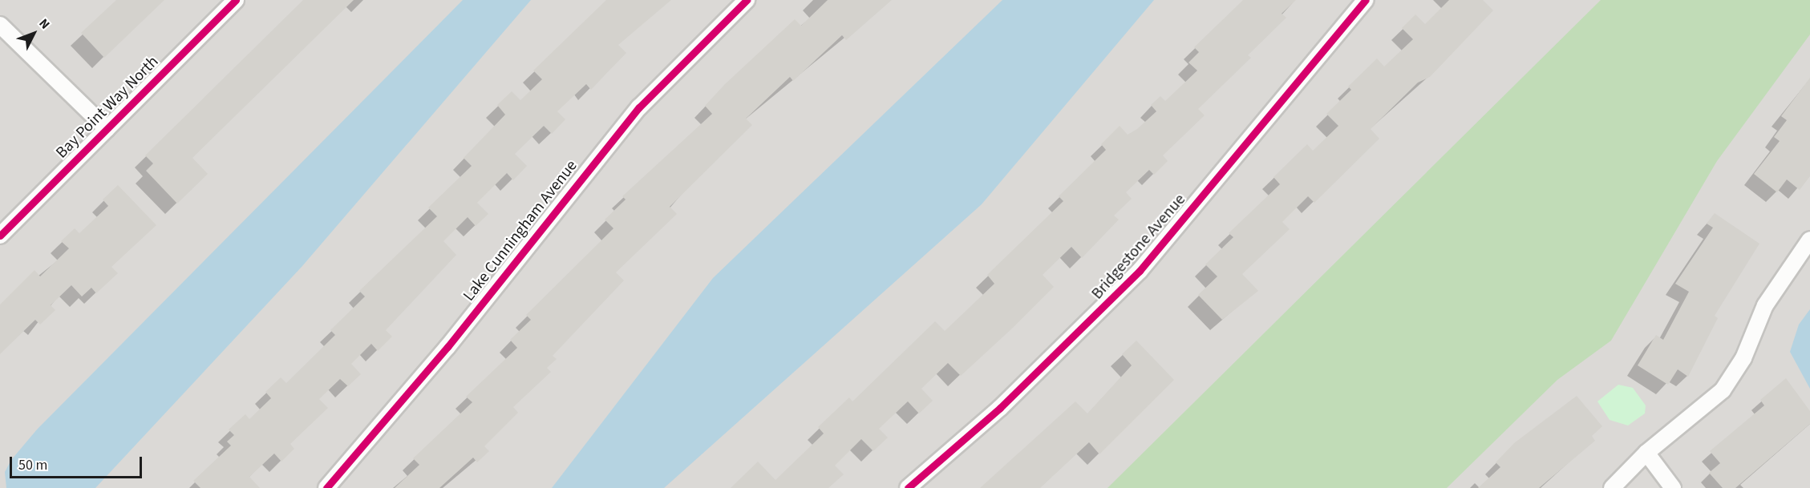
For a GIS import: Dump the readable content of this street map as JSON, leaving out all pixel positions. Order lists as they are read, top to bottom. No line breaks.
{"streets":{"street":["Bay Point Way North","Lake Cunningham Avenue","Bridgestone Avenue"]},"scale_bar":"50 m","north":"top right"}
